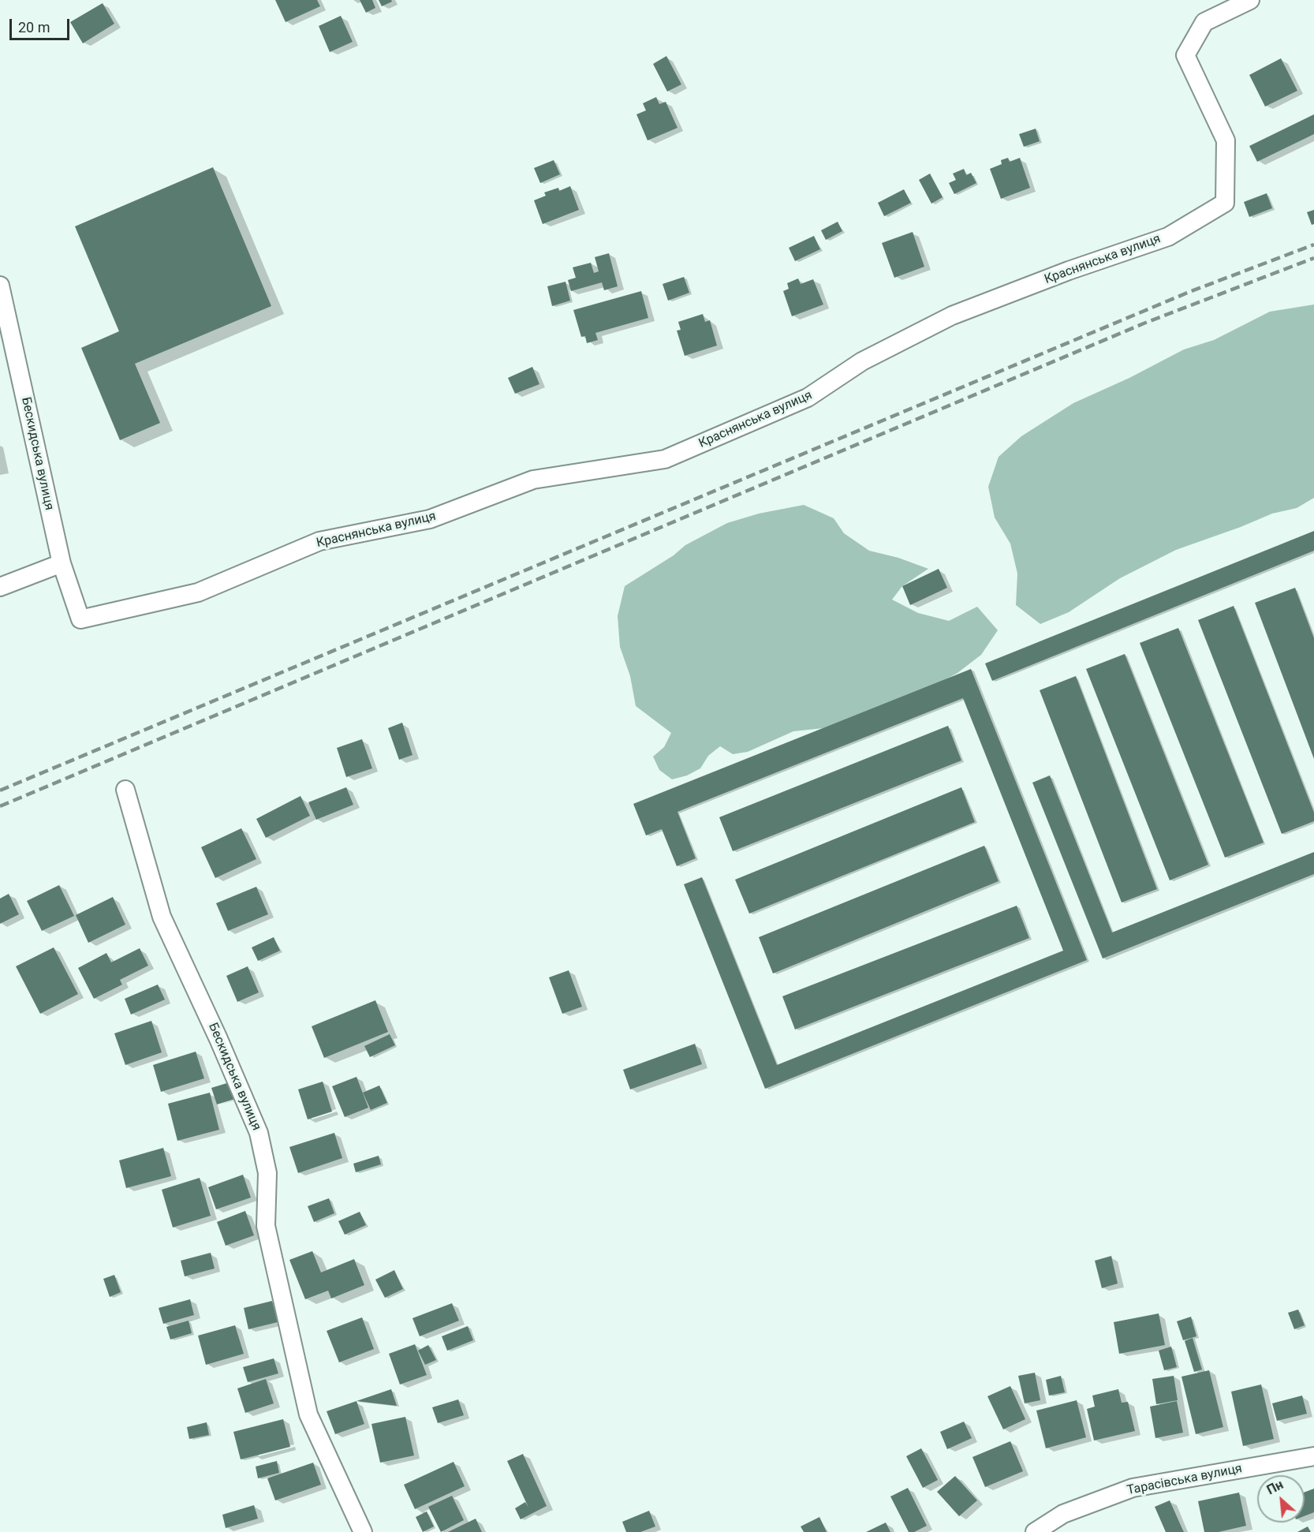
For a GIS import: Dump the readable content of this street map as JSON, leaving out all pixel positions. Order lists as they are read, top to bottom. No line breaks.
{"streets":{"street":["Краснянська вулиця","Бескидська вулиця","Тарасівська вулиця"]},"crossings":[["Краснянська вулиця","Бескидська вулиця"]],"scale_bar":"20 m","north":"top left"}
